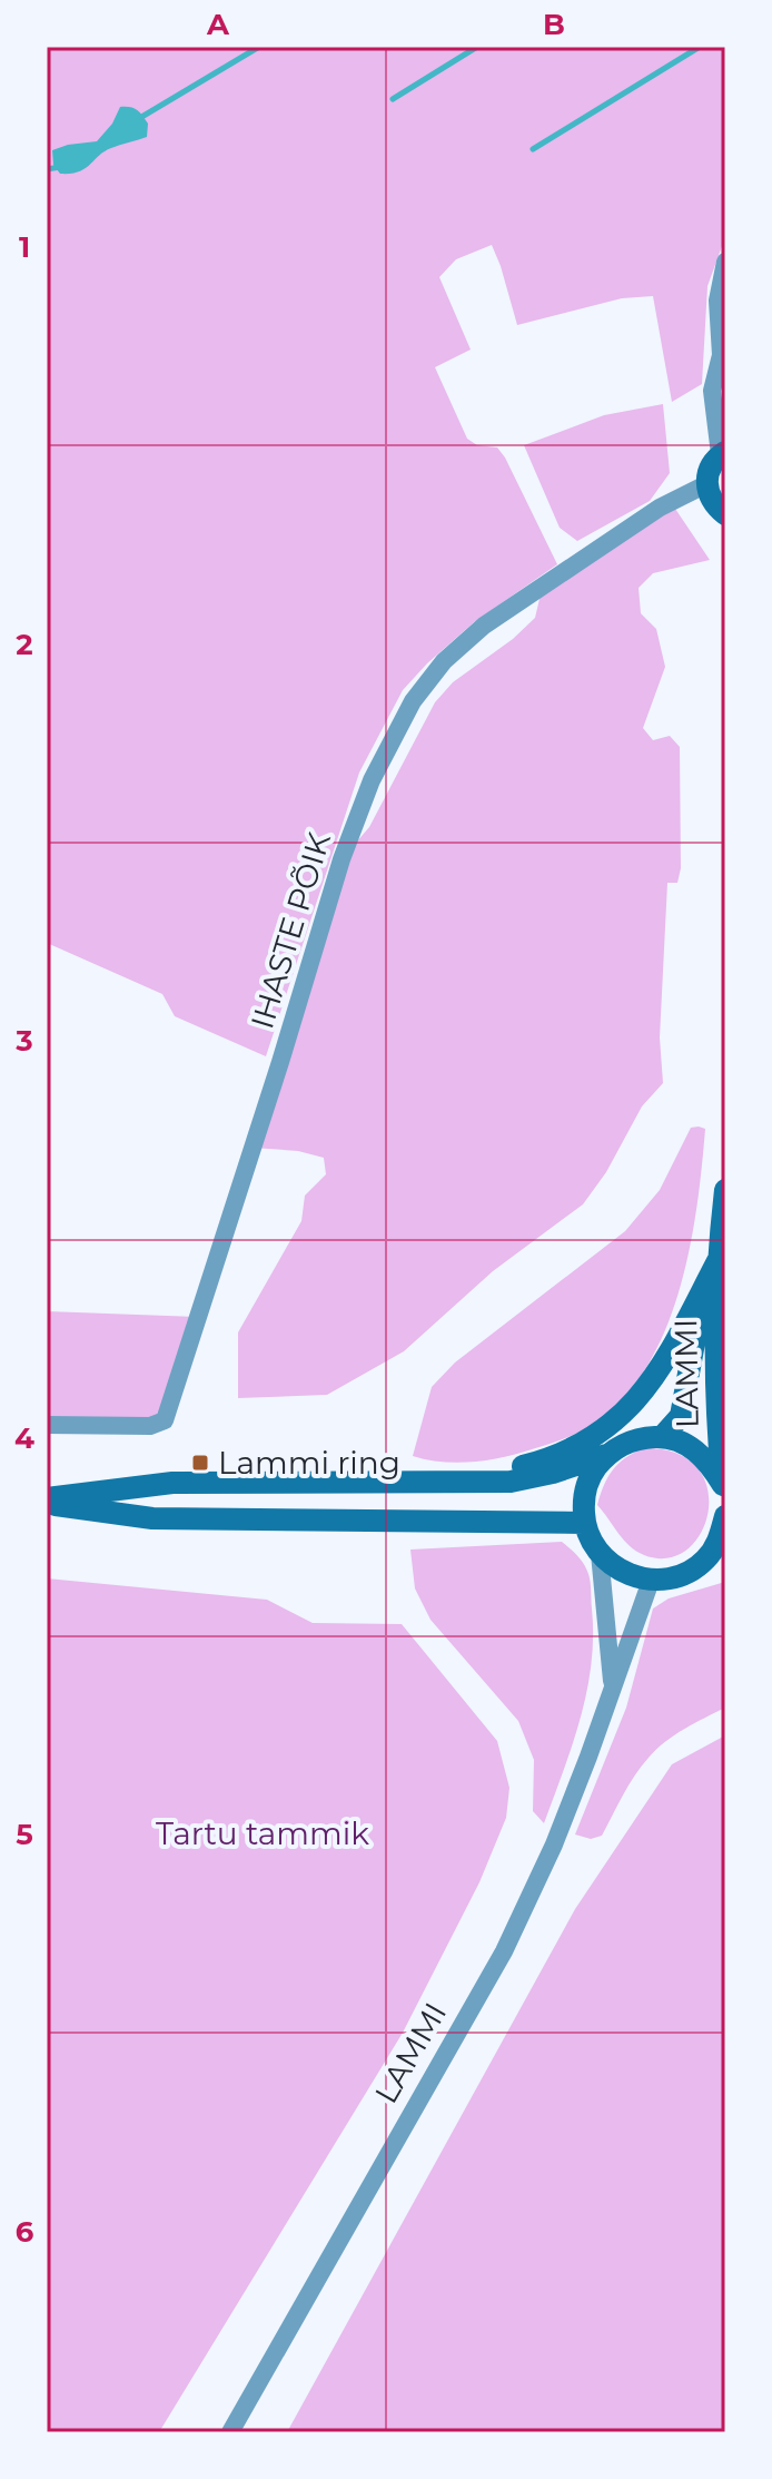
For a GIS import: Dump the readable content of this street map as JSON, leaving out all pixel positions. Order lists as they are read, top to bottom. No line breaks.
{"streets":{"main road":["LAMMI"],"street":["IHASTE PÕIK"]},"parks":["Tartu tammik"],"places":{"transit":["Lammi ring"]},"grid":{"columns":["A","B"],"rows":["1","2","3","4","5","6"]}}
